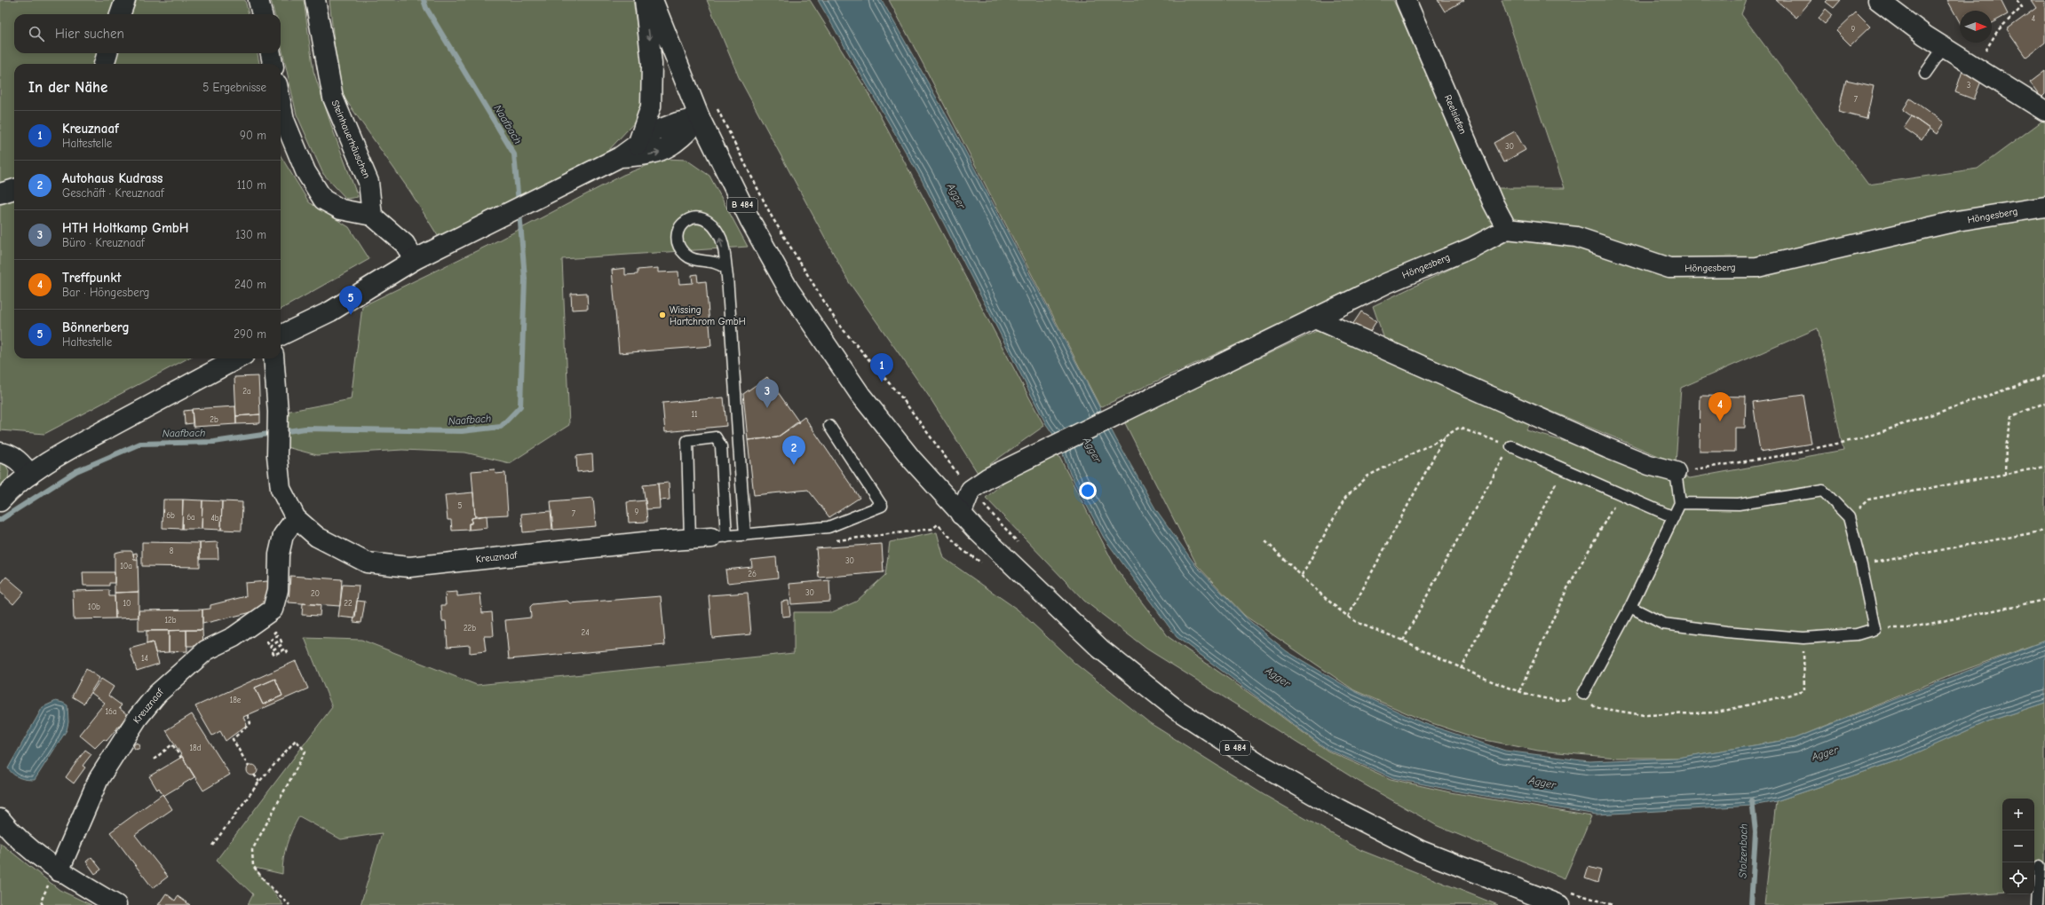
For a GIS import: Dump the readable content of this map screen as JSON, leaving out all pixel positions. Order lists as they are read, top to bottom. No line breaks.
{"streets":{"street":["Reelsiefen","Steinhauerhäuschen","B 484","Höngesberg","Kreuznaaf"]},"crossings":[["Reelsiefen","Höngesberg"]],"water":["Naafbach","Agger","Stolzenbach"],"places":["Wissing Hartchrom GmbH"],"house_numbers":["4","9","3","7","30","2a","11","2b","5","9","7","6b","6a","4b","8","30","10a","26","30","20","10","22","10b","12b","22b","24","14","18e","16a","18d"],"north":"right","page":{"search":"Hier suchen","heading":["In der Nähe","5 Ergebnisse"],"list":[{"mark":"1","name":"Kreuznaaf","note":"Haltestelle","value":"90 m"},{"mark":"2","name":"Autohaus Kudrass","note":"Geschäft · Kreuznaaf","value":"110 m"},{"mark":"3","name":"HTH Holtkamp GmbH","note":"Büro · Kreuznaaf","value":"130 m"},{"mark":"4","name":"Treffpunkt","note":"Bar · Höngesberg","value":"240 m"},{"mark":"5","name":"Bönnerberg","note":"Haltestelle","value":"290 m"}],"pins":["5","1","3","4","2"],"map_buttons":["+","−"]}}
